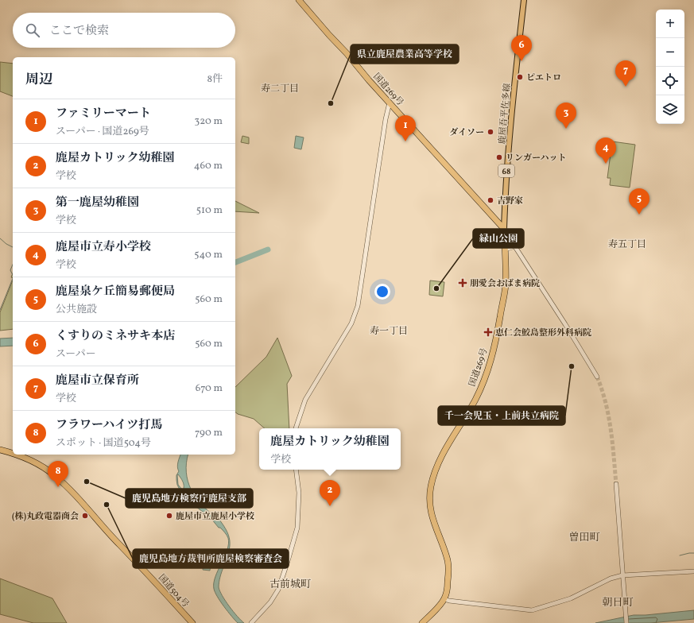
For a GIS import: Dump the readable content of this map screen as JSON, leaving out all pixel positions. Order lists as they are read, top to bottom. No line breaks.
{"streets":{"highway":["国道269号","国道504号"],"main road":["鹿屋吾平佐多線","68"]},"crossings":[["国道269号","鹿屋吾平佐多線"]],"districts":["寿二丁目","寿五丁目","寿一丁目","曽田町","古前城町","朝日町"],"places":{"other":["ピエトロ","県立鹿屋農業高等学校","ダイソー","リンガーハット","吉野家","緑山公園","千一会児玉・上前共立病院","鹿児島地方検察庁鹿屋支部","鹿児島地方裁判所鹿屋検察審査会","(株)丸政電器商会","鹿屋市立鹿屋小学校"],"health":["朋愛会おばま病院","恵仁会鮫島整形外科病院"]},"page":{"map_buttons":["+","−"],"search":"ここで検索","pins":["6","7","3","1","4","5","8","2"],"heading":["周辺","8件"],"list":[{"mark":"1","name":"ファミリーマート","note":"スーパー · 国道269号","value":"320 m"},{"mark":"2","name":"鹿屋カトリック幼稚園","note":"学校","value":"460 m"},{"mark":"3","name":"第一鹿屋幼稚園","note":"学校","value":"510 m"},{"mark":"4","name":"鹿屋市立寿小学校","note":"学校","value":"540 m"},{"mark":"5","name":"鹿屋泉ケ丘簡易郵便局","note":"公共施設","value":"560 m"},{"mark":"6","name":"くすりのミネサキ本店","note":"スーパー","value":"560 m"},{"mark":"7","name":"鹿屋市立保育所","note":"学校","value":"670 m"},{"mark":"8","name":"フラワーハイツ打馬","note":"スポット · 国道504号","value":"790 m"}],"popup":["鹿屋カトリック幼稚園","学校"]}}
